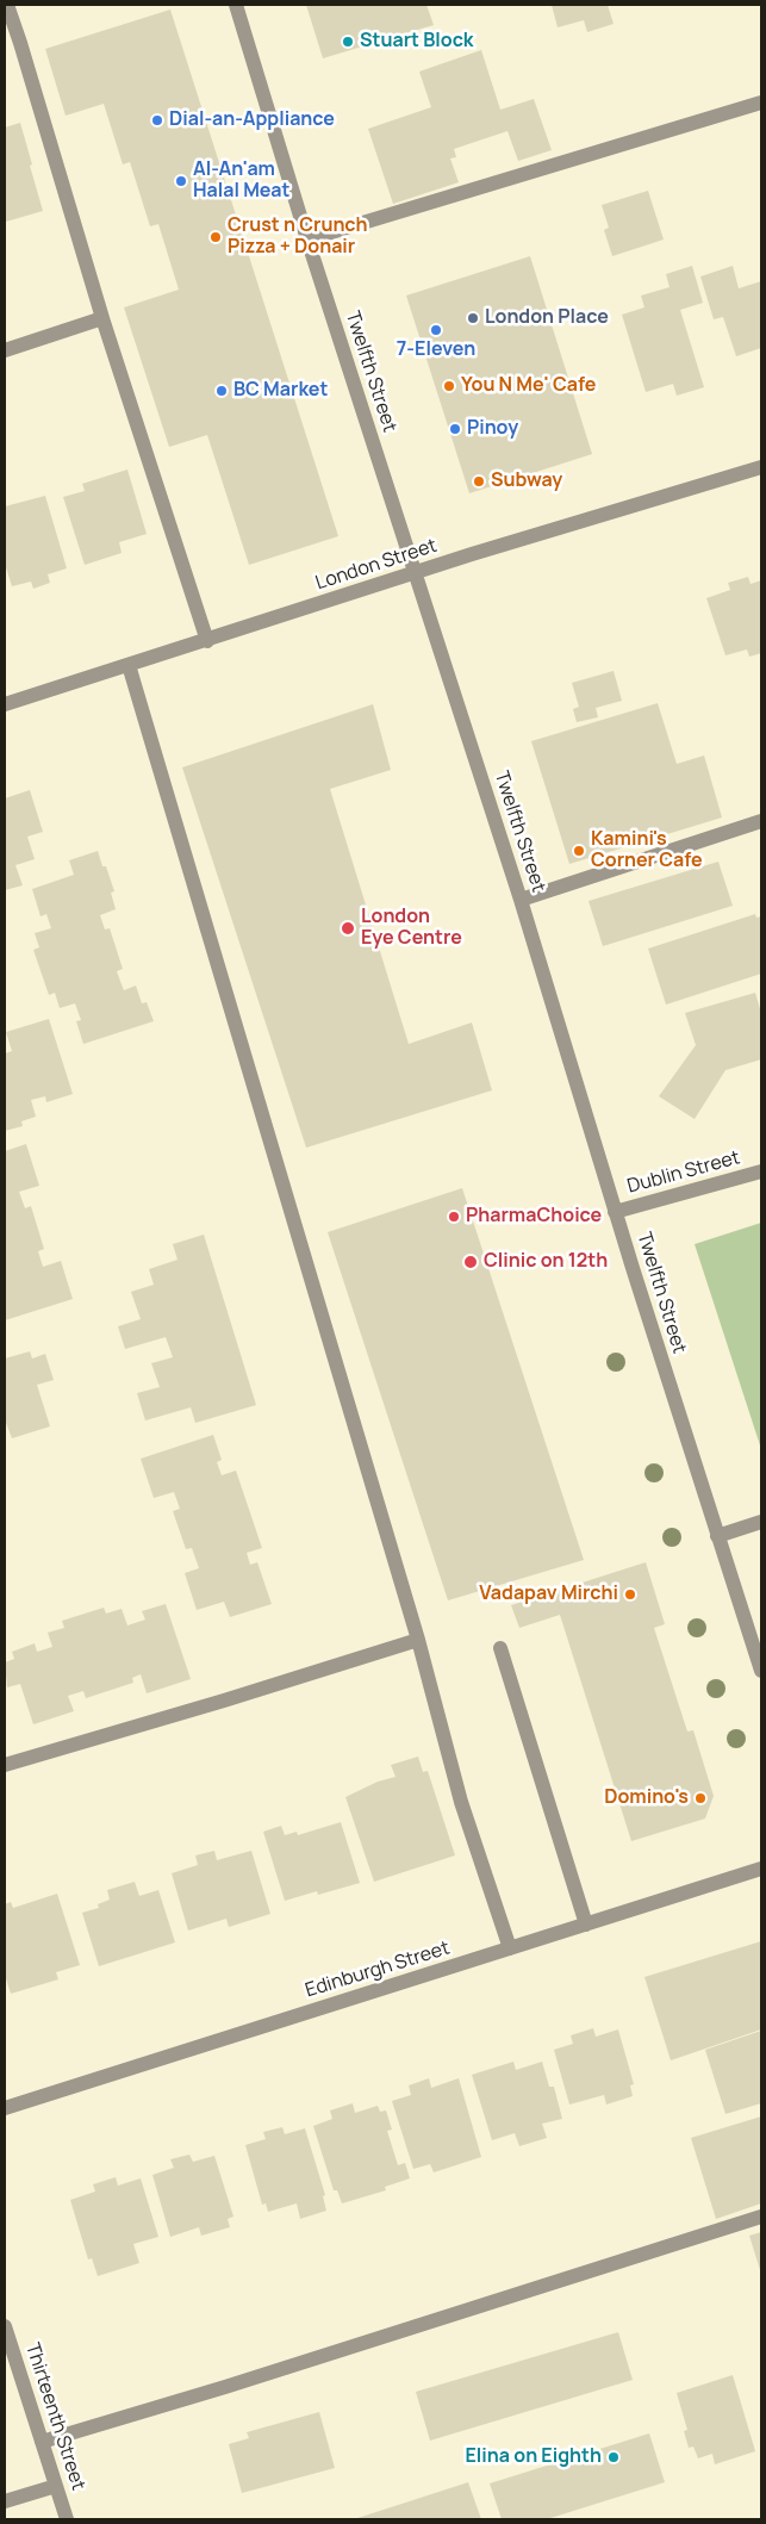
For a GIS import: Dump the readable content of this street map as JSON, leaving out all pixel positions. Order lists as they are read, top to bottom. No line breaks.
{"streets":{"street":["Twelfth Street","London Street","Dublin Street","Edinburgh Street","Thirteenth Street"]},"crossings":[["Twelfth Street","London Street"],["Twelfth Street","Dublin Street"]],"places":["Stuart Block","Dial-an-Appliance","Al-An'am Halal Meat","Crust n Crunch Pizza + Donair","London Place","7-Eleven","You N Me' Cafe","BC Market","Pinoy","Subway","Kamini's Corner Cafe","London Eye Centre","PharmaChoice","Clinic on 12th","Vadapav Mirchi","Domino's","Elina on Eighth"]}
